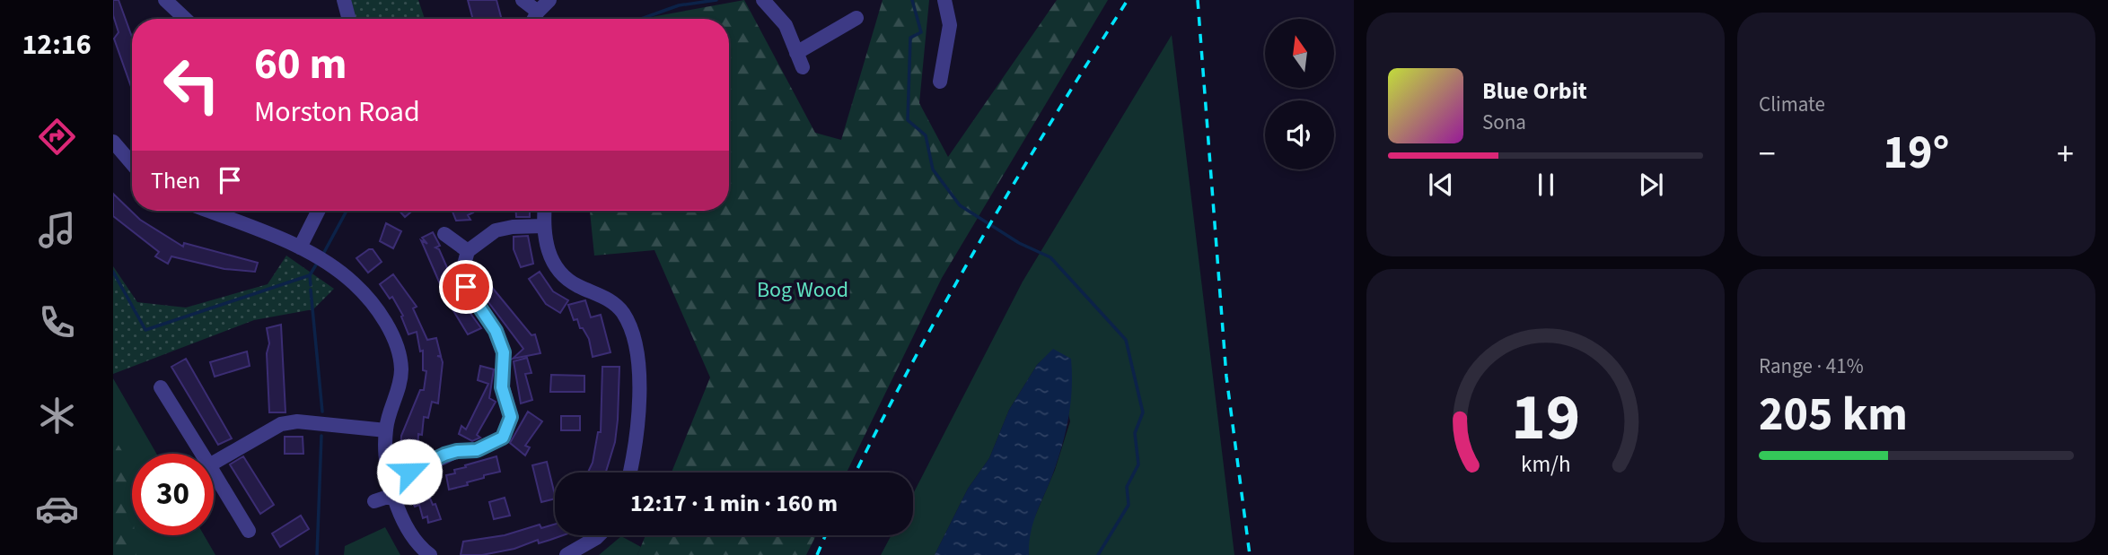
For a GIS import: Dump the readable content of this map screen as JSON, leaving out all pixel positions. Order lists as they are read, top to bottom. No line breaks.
{"parks":["Bog Wood"],"north":"top","page":{"tabs":"12:16","tile":["Climate",["Range · 41%","205 km"]],"turn":["60 m","Morston Road"],"song":["Blue Orbit","Sona"],"heat":["−","19°","+"],"then":"Then","limit":"30","trip":"12:17 · 1 min · 160 m","gauge":["19","km/h"]}}
